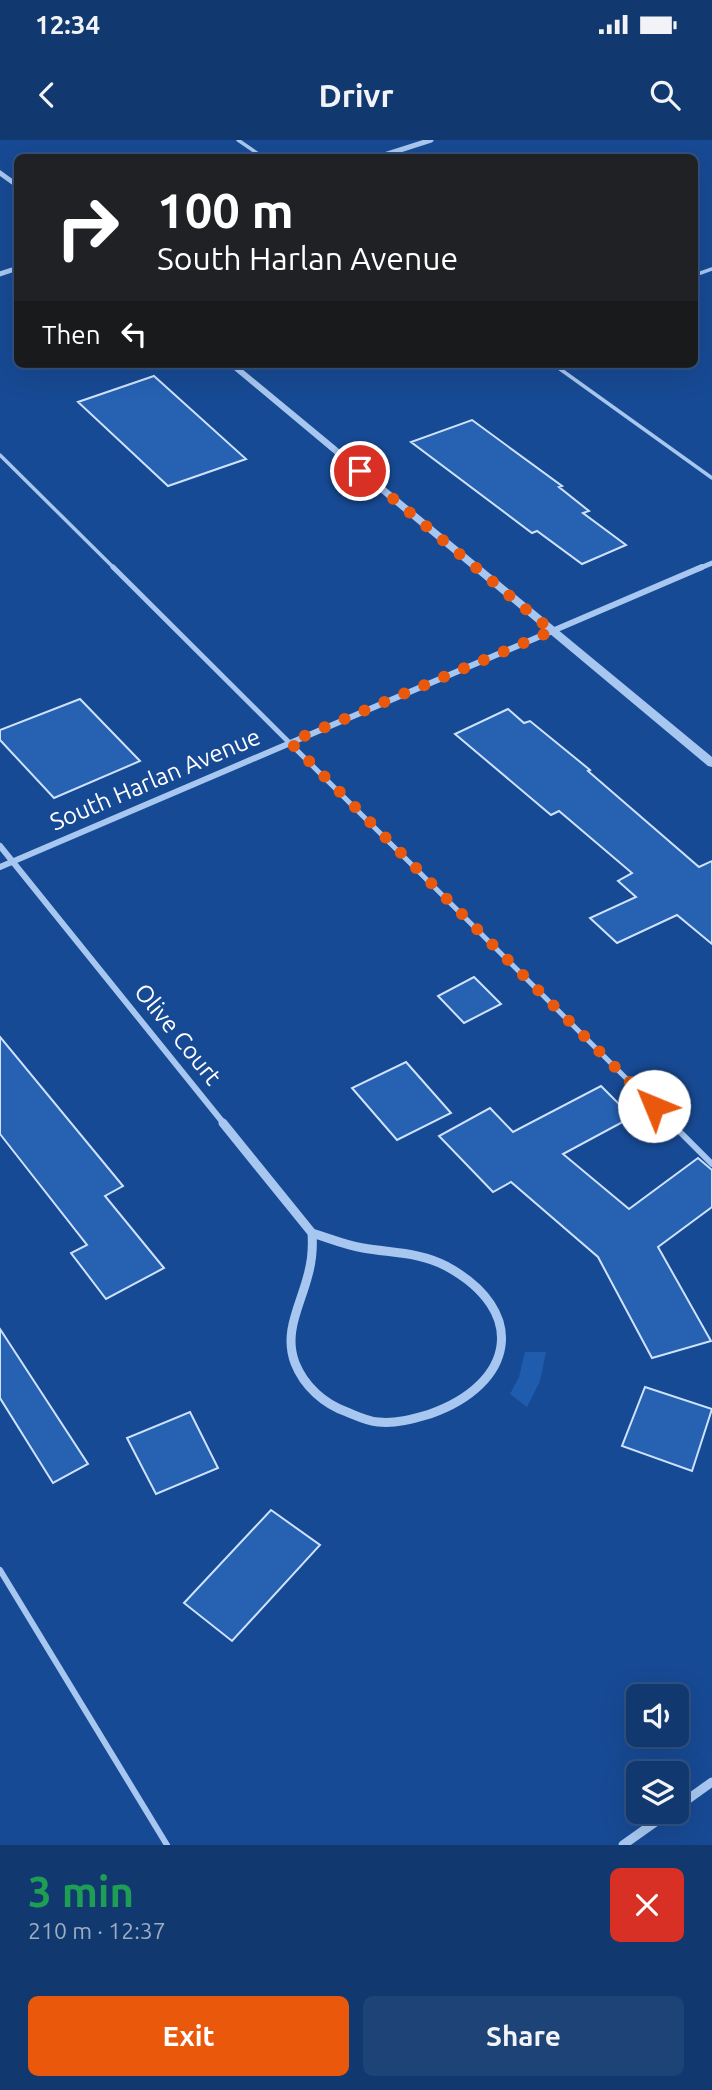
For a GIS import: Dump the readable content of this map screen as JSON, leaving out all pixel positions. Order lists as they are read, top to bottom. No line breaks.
{"streets":{"street":["South Harlan Avenue","Olive Court"]},"crossings":[["South Harlan Avenue","Olive Court"]],"page":{"status":"12:34","header":"Drivr","turn":["100 m","South Harlan Avenue"],"then":"Then","heading":["3 min","210 m · 12:37"],"buttons":["Exit","Share"]}}
